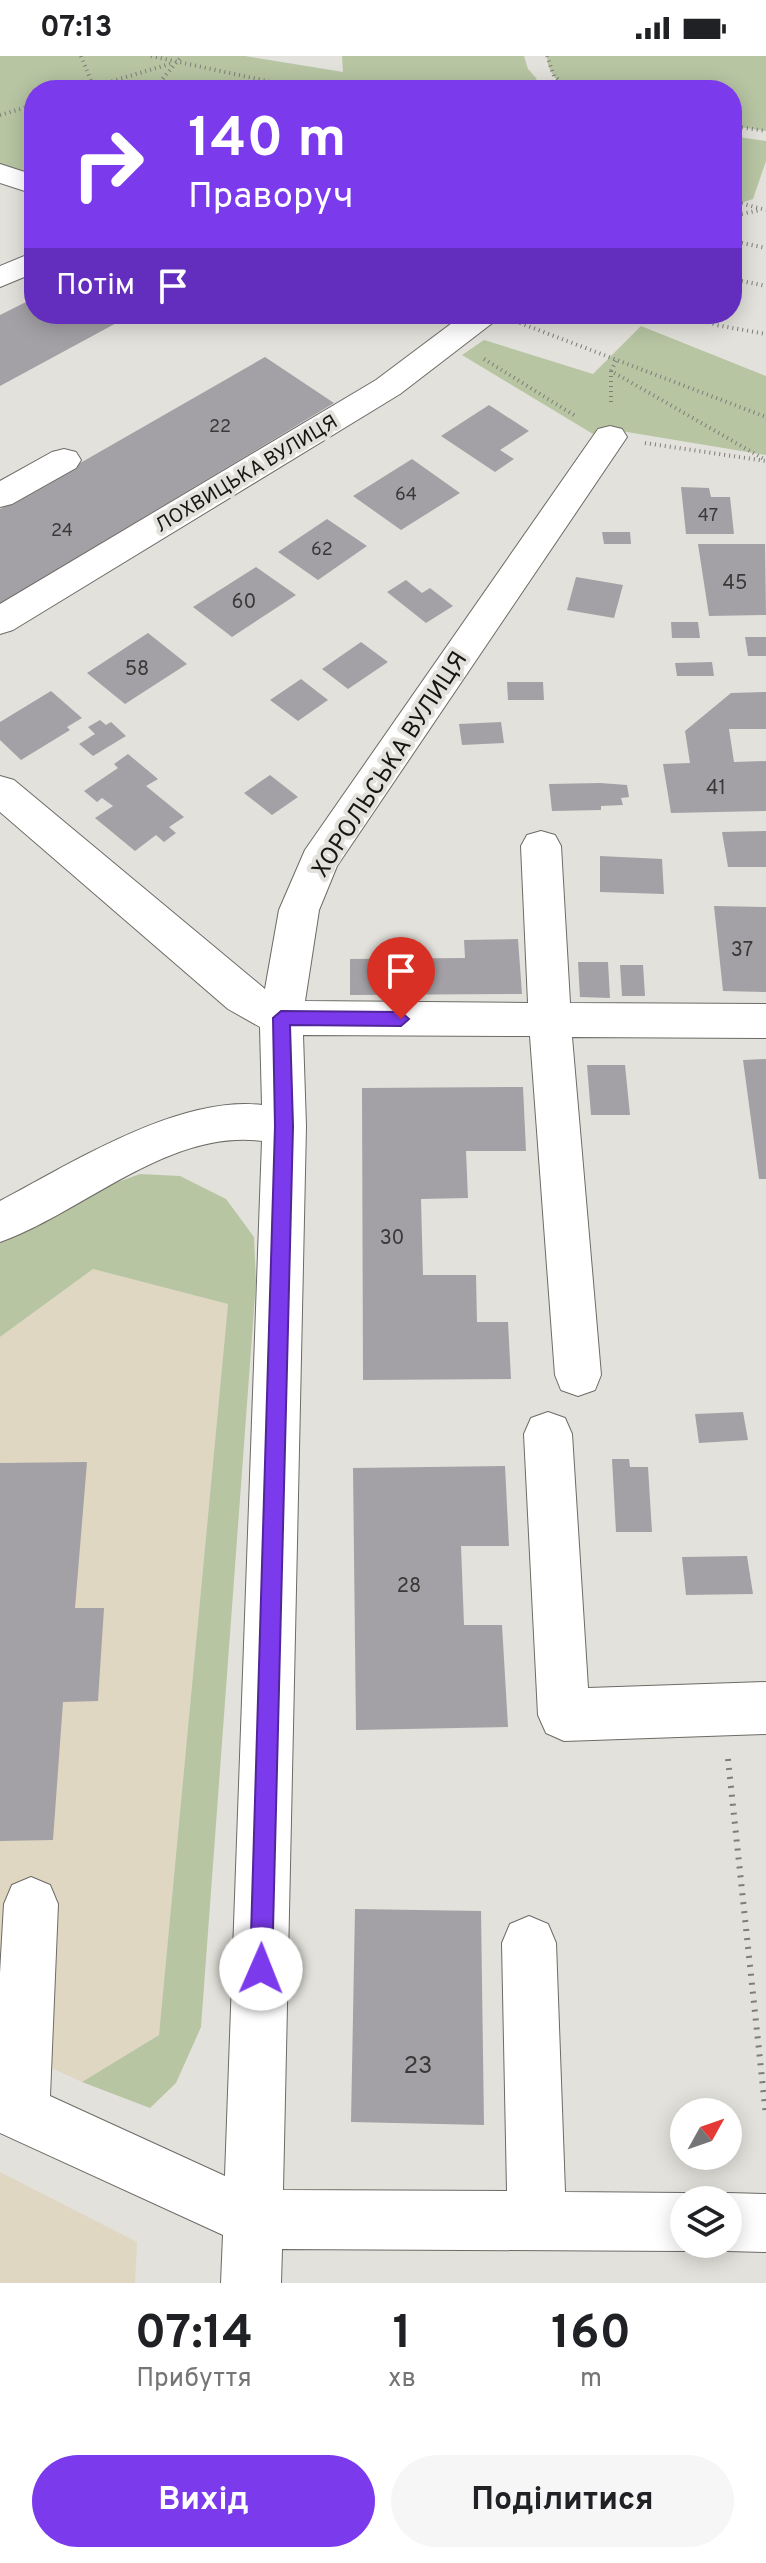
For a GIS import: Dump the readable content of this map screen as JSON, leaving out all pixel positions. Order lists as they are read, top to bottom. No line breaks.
{"streets":{"street":["ЛОХВИЦЬКА ВУЛИЦЯ","ХОРОЛЬСЬКА ВУЛИЦЯ"]},"house_numbers":["22","64","47","24","62","45","60","58","41","37","30","28","23"],"north":"top right","page":{"status":"07:13","turn":["140 m","Праворуч"],"then":"Потім","eta":["07:14","Прибуття","1","хв","160","m"],"buttons":["Вихід","Поділитися"]}}
